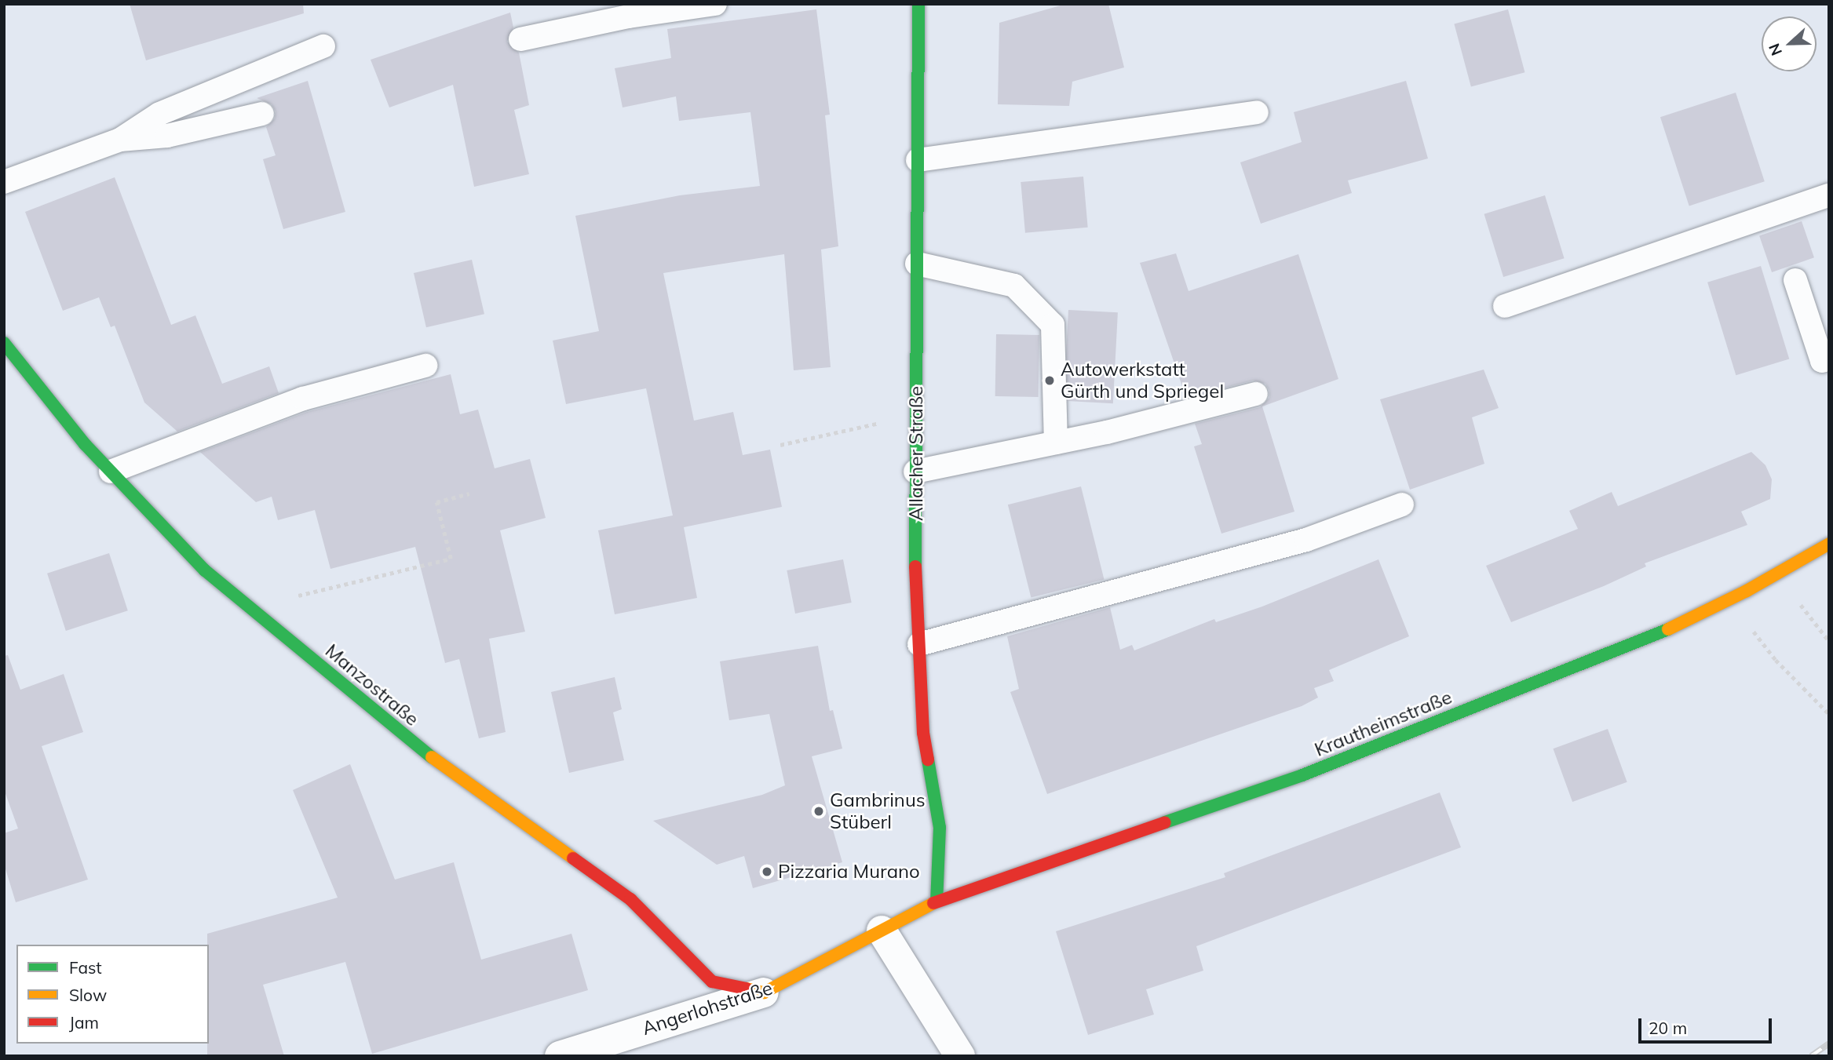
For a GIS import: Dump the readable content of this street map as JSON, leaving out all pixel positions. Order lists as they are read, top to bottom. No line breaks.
{"streets":{"street":["Allacher Straße","Manzostraße","Krautheimstraße","Angerlohstraße"]},"crossings":[["Allacher Straße","Krautheimstraße"],["Allacher Straße","Angerlohstraße"],["Manzostraße","Angerlohstraße"],["Krautheimstraße","Angerlohstraße"]],"places":["Autowerkstatt Gürth und Spriegel","Gambrinus Stüberl","Pizzaria Murano"],"legend":["Fast","Slow","Jam"],"scale_bar":"20 m","north":"left"}
